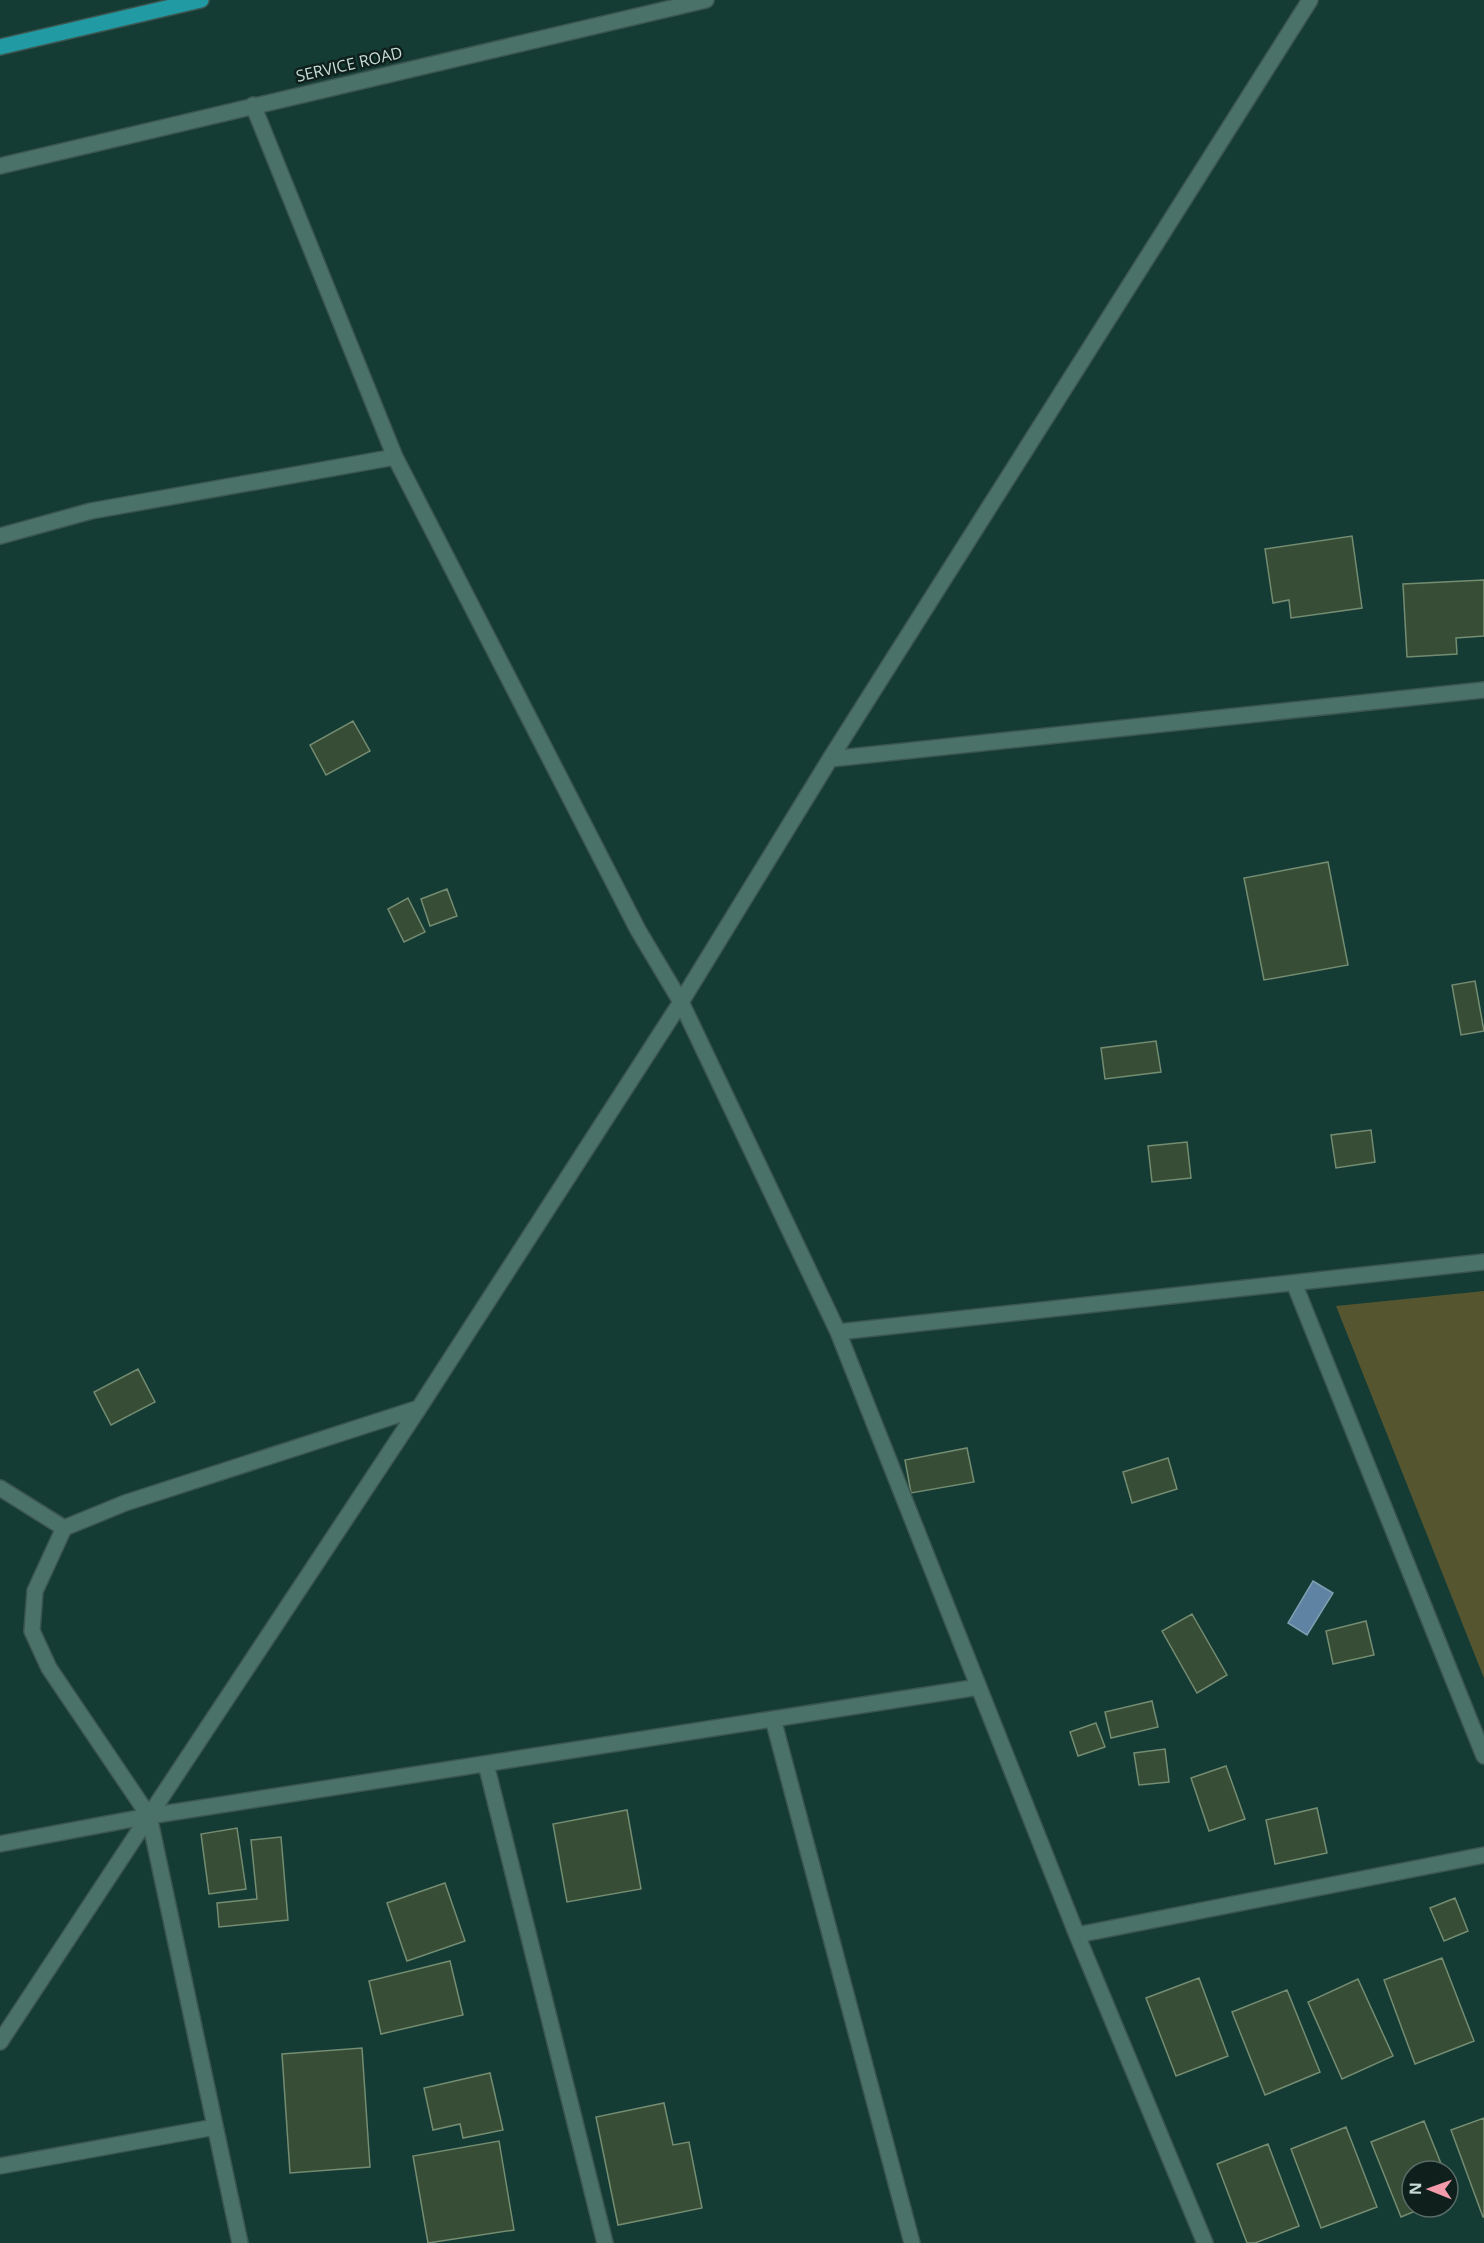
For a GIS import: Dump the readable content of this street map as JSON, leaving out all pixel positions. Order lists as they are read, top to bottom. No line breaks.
{"streets":{"street":["SERVICE ROAD"]},"north":"left"}
